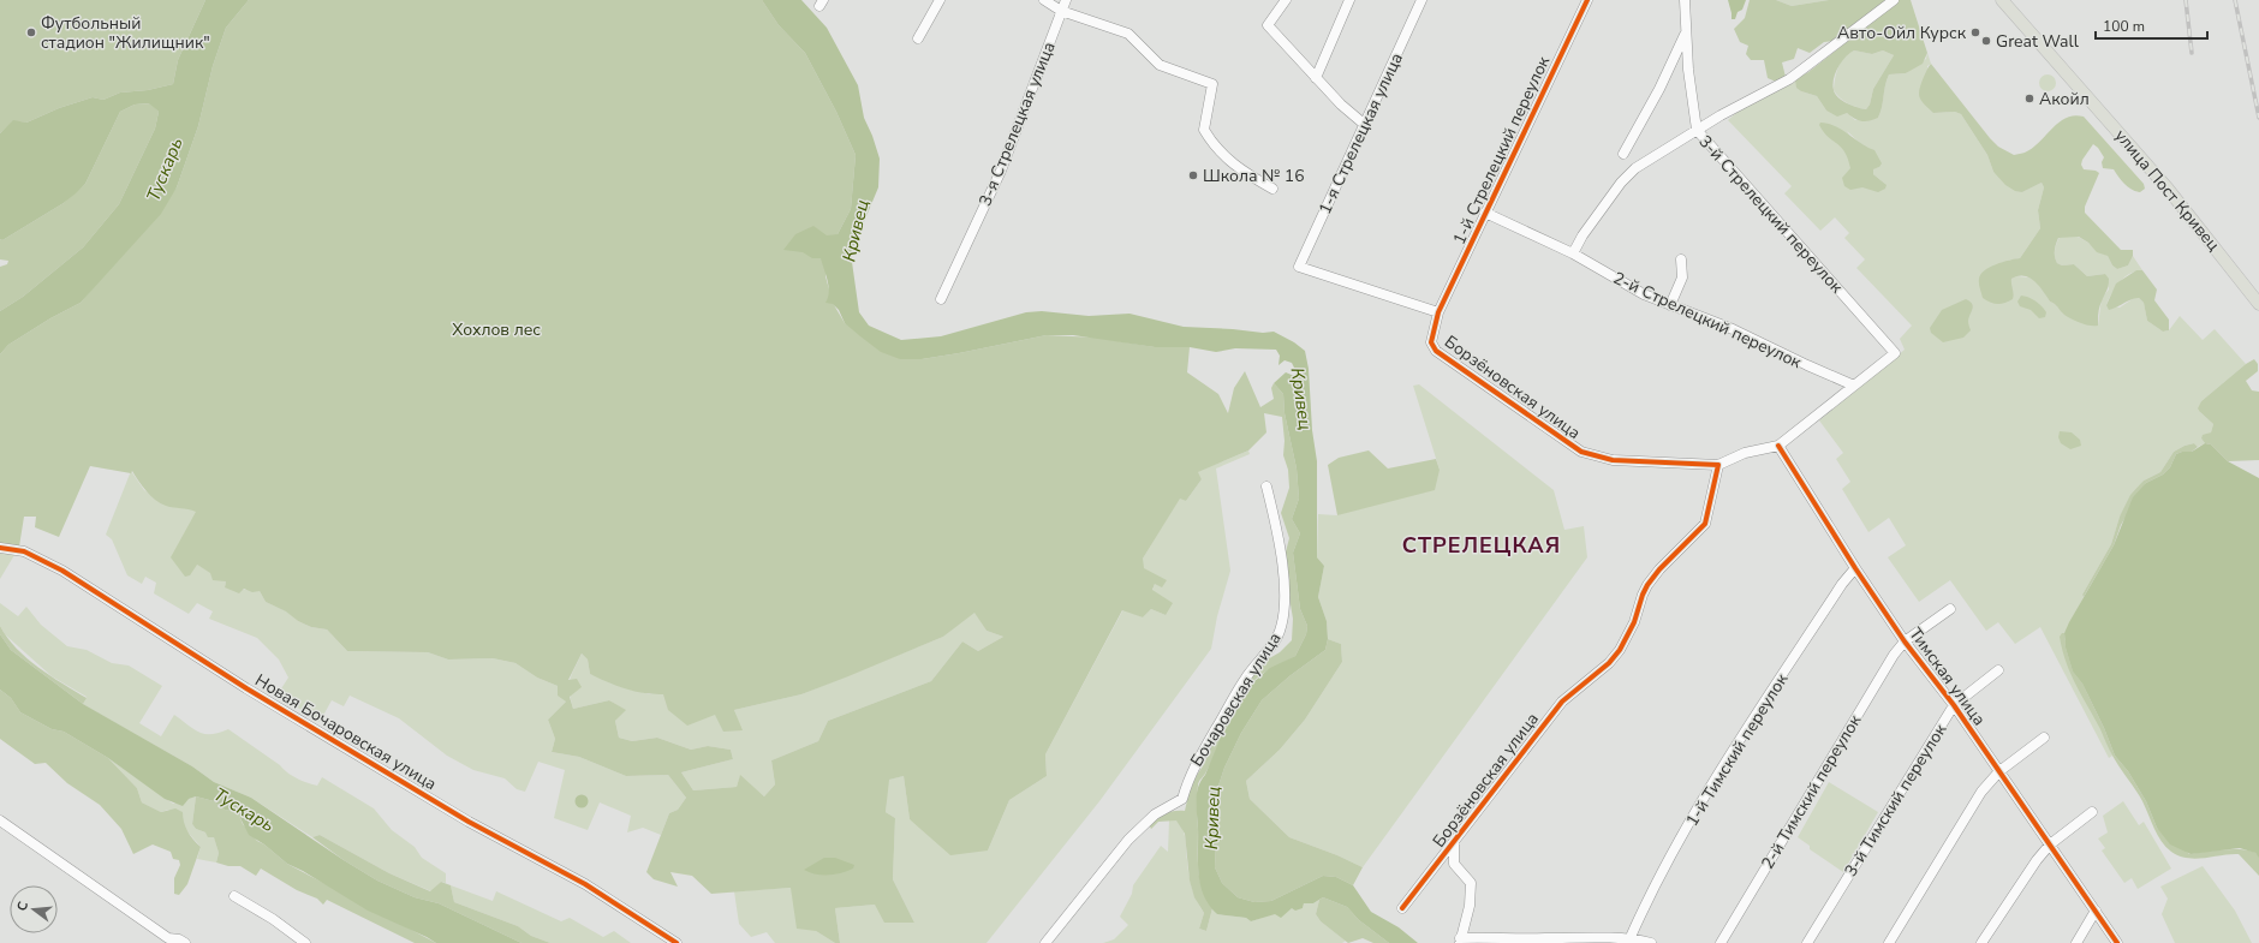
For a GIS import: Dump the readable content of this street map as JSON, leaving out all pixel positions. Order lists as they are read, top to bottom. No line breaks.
{"streets":{"main road":["улица Пост Кривец"],"street":["3-я Стрелецкая улица","1-я Стрелецкая улица","1-й Стрелецкий переулок","3-й Стрелецкий переулок","2-й Стрелецкий переулок","Борзёновская улица","Тимская улица","Бочаровская улица","Новая Бочаровская улица","1-й Тимский переулок","2-й Тимский переулок","3-й Тимский переулок"]},"crossings":[["1-я Стрелецкая улица","1-й Стрелецкий переулок"],["1-я Стрелецкая улица","Борзёновская улица"],["1-й Стрелецкий переулок","2-й Стрелецкий переулок"],["1-й Стрелецкий переулок","Борзёновская улица"],["3-й Стрелецкий переулок","2-й Стрелецкий переулок"],["Тимская улица","1-й Тимский переулок"],["Тимская улица","2-й Тимский переулок"],["Тимская улица","3-й Тимский переулок"]],"districts":["СТРЕЛЕЦКАЯ"],"water":["Тускарь","Кривец"],"parks":["Хохлов лес"],"places":["Футбольный стадион \"Жилищник\"","Авто-Ойл Курск","Great Wall","Акойл","Школа № 16"],"scale_bar":"100 m","north":"left"}
